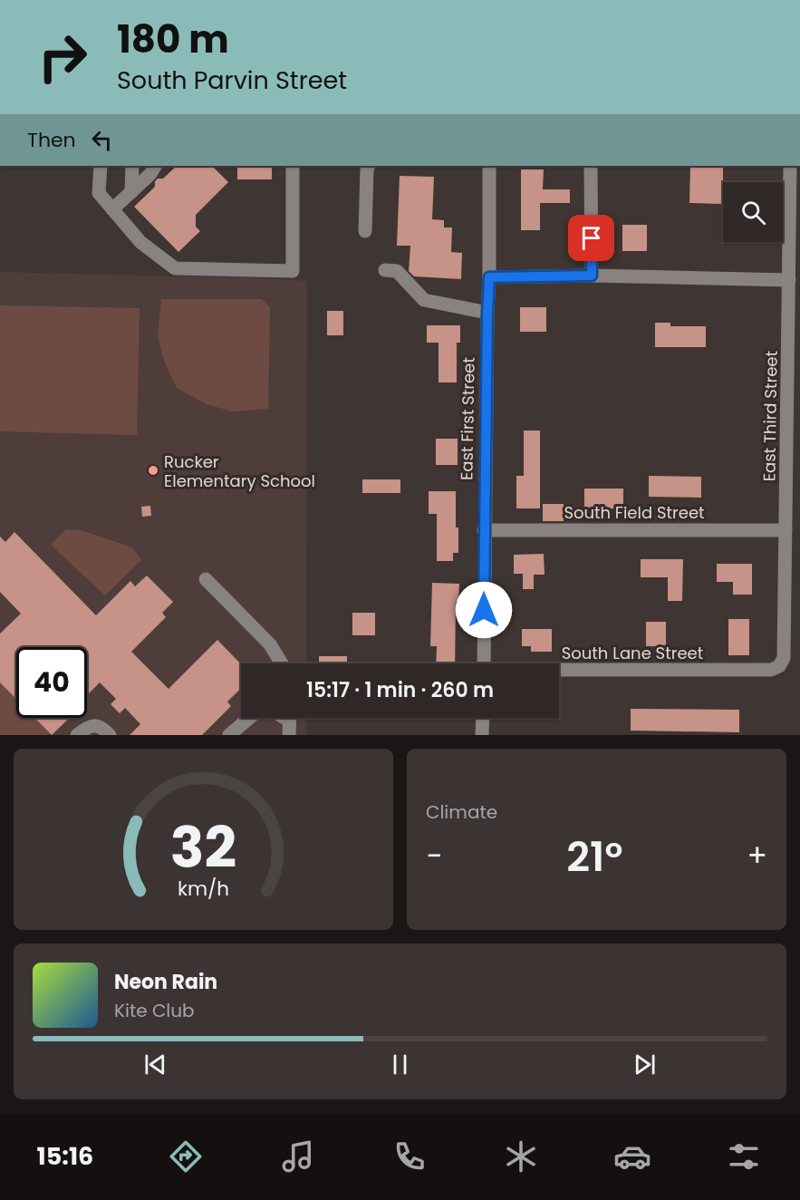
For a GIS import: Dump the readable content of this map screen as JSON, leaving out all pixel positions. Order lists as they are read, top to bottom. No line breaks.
{"streets":{"street":["East Third Street","East First Street","South Field Street","South Lane Street"]},"crossings":[["East Third Street","South Field Street"],["East Third Street","South Lane Street"],["East First Street","South Field Street"]],"places":["Rucker Elementary School"],"page":{"turn":["180 m","South Parvin Street"],"then":"Then","limit":"40","trip":"15:17 · 1 min · 260 m","tile":"Climate","heat":["−","21°","+"],"song":["Neon Rain","Kite Club"],"tabs":"15:16","gauge":["32","km/h"]}}
